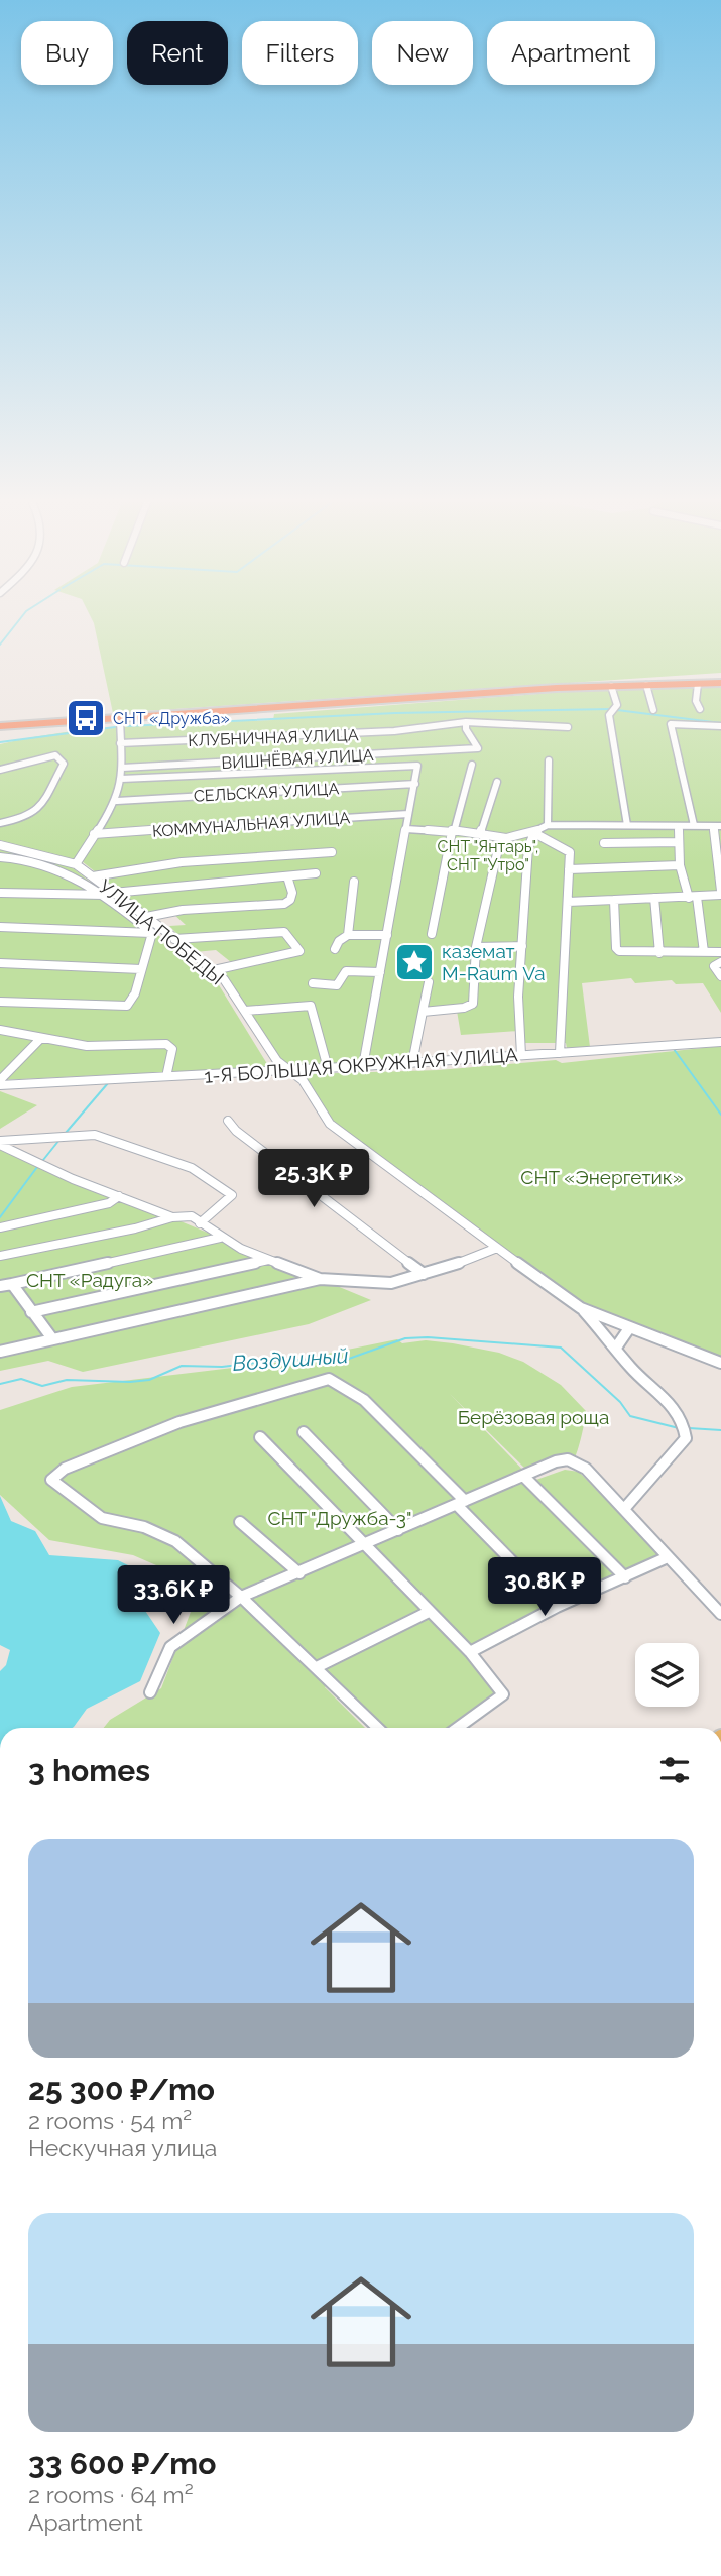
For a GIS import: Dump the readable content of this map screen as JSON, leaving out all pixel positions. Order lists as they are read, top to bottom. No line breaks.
{"streets":{"street":["КЛУБНИЧНАЯ УЛИЦА","ВИШНЁВАЯ УЛИЦА","СЕЛЬСКАЯ УЛИЦА","КОММУНАЛЬНАЯ УЛИЦА","УЛИЦА ПОБЕДЫ","1-Я БОЛЬШАЯ ОКРУЖНАЯ УЛИЦА"]},"crossings":[["КЛУБНИЧНАЯ УЛИЦА","ВИШНЁВАЯ УЛИЦА"],["УЛИЦА ПОБЕДЫ","1-Я БОЛЬШАЯ ОКРУЖНАЯ УЛИЦА"]],"water":["Воздушный"],"parks":["СНТ \"Янтарь\", СНТ \"Утро\"","СНТ «Энергетик»","СНТ «Радуга»","Берёзовая роща","СНТ \"Дружба-3\""],"places":{"bus stop":["СНТ «Дружба»"],"place":["каземат M-Raum Va"]},"page":{"chip":["Buy","Rent","Filters","New","Apartment"],"price":["25.3K ₽","30.8K ₽","33.6K ₽"],"heading":"3 homes","list":[{"name":"25 300 ₽/mo","note":"2 rooms · 54 m² · Нескучная улица"},{"name":"33 600 ₽/mo","note":"2 rooms · 64 m² · Apartment"}]}}
